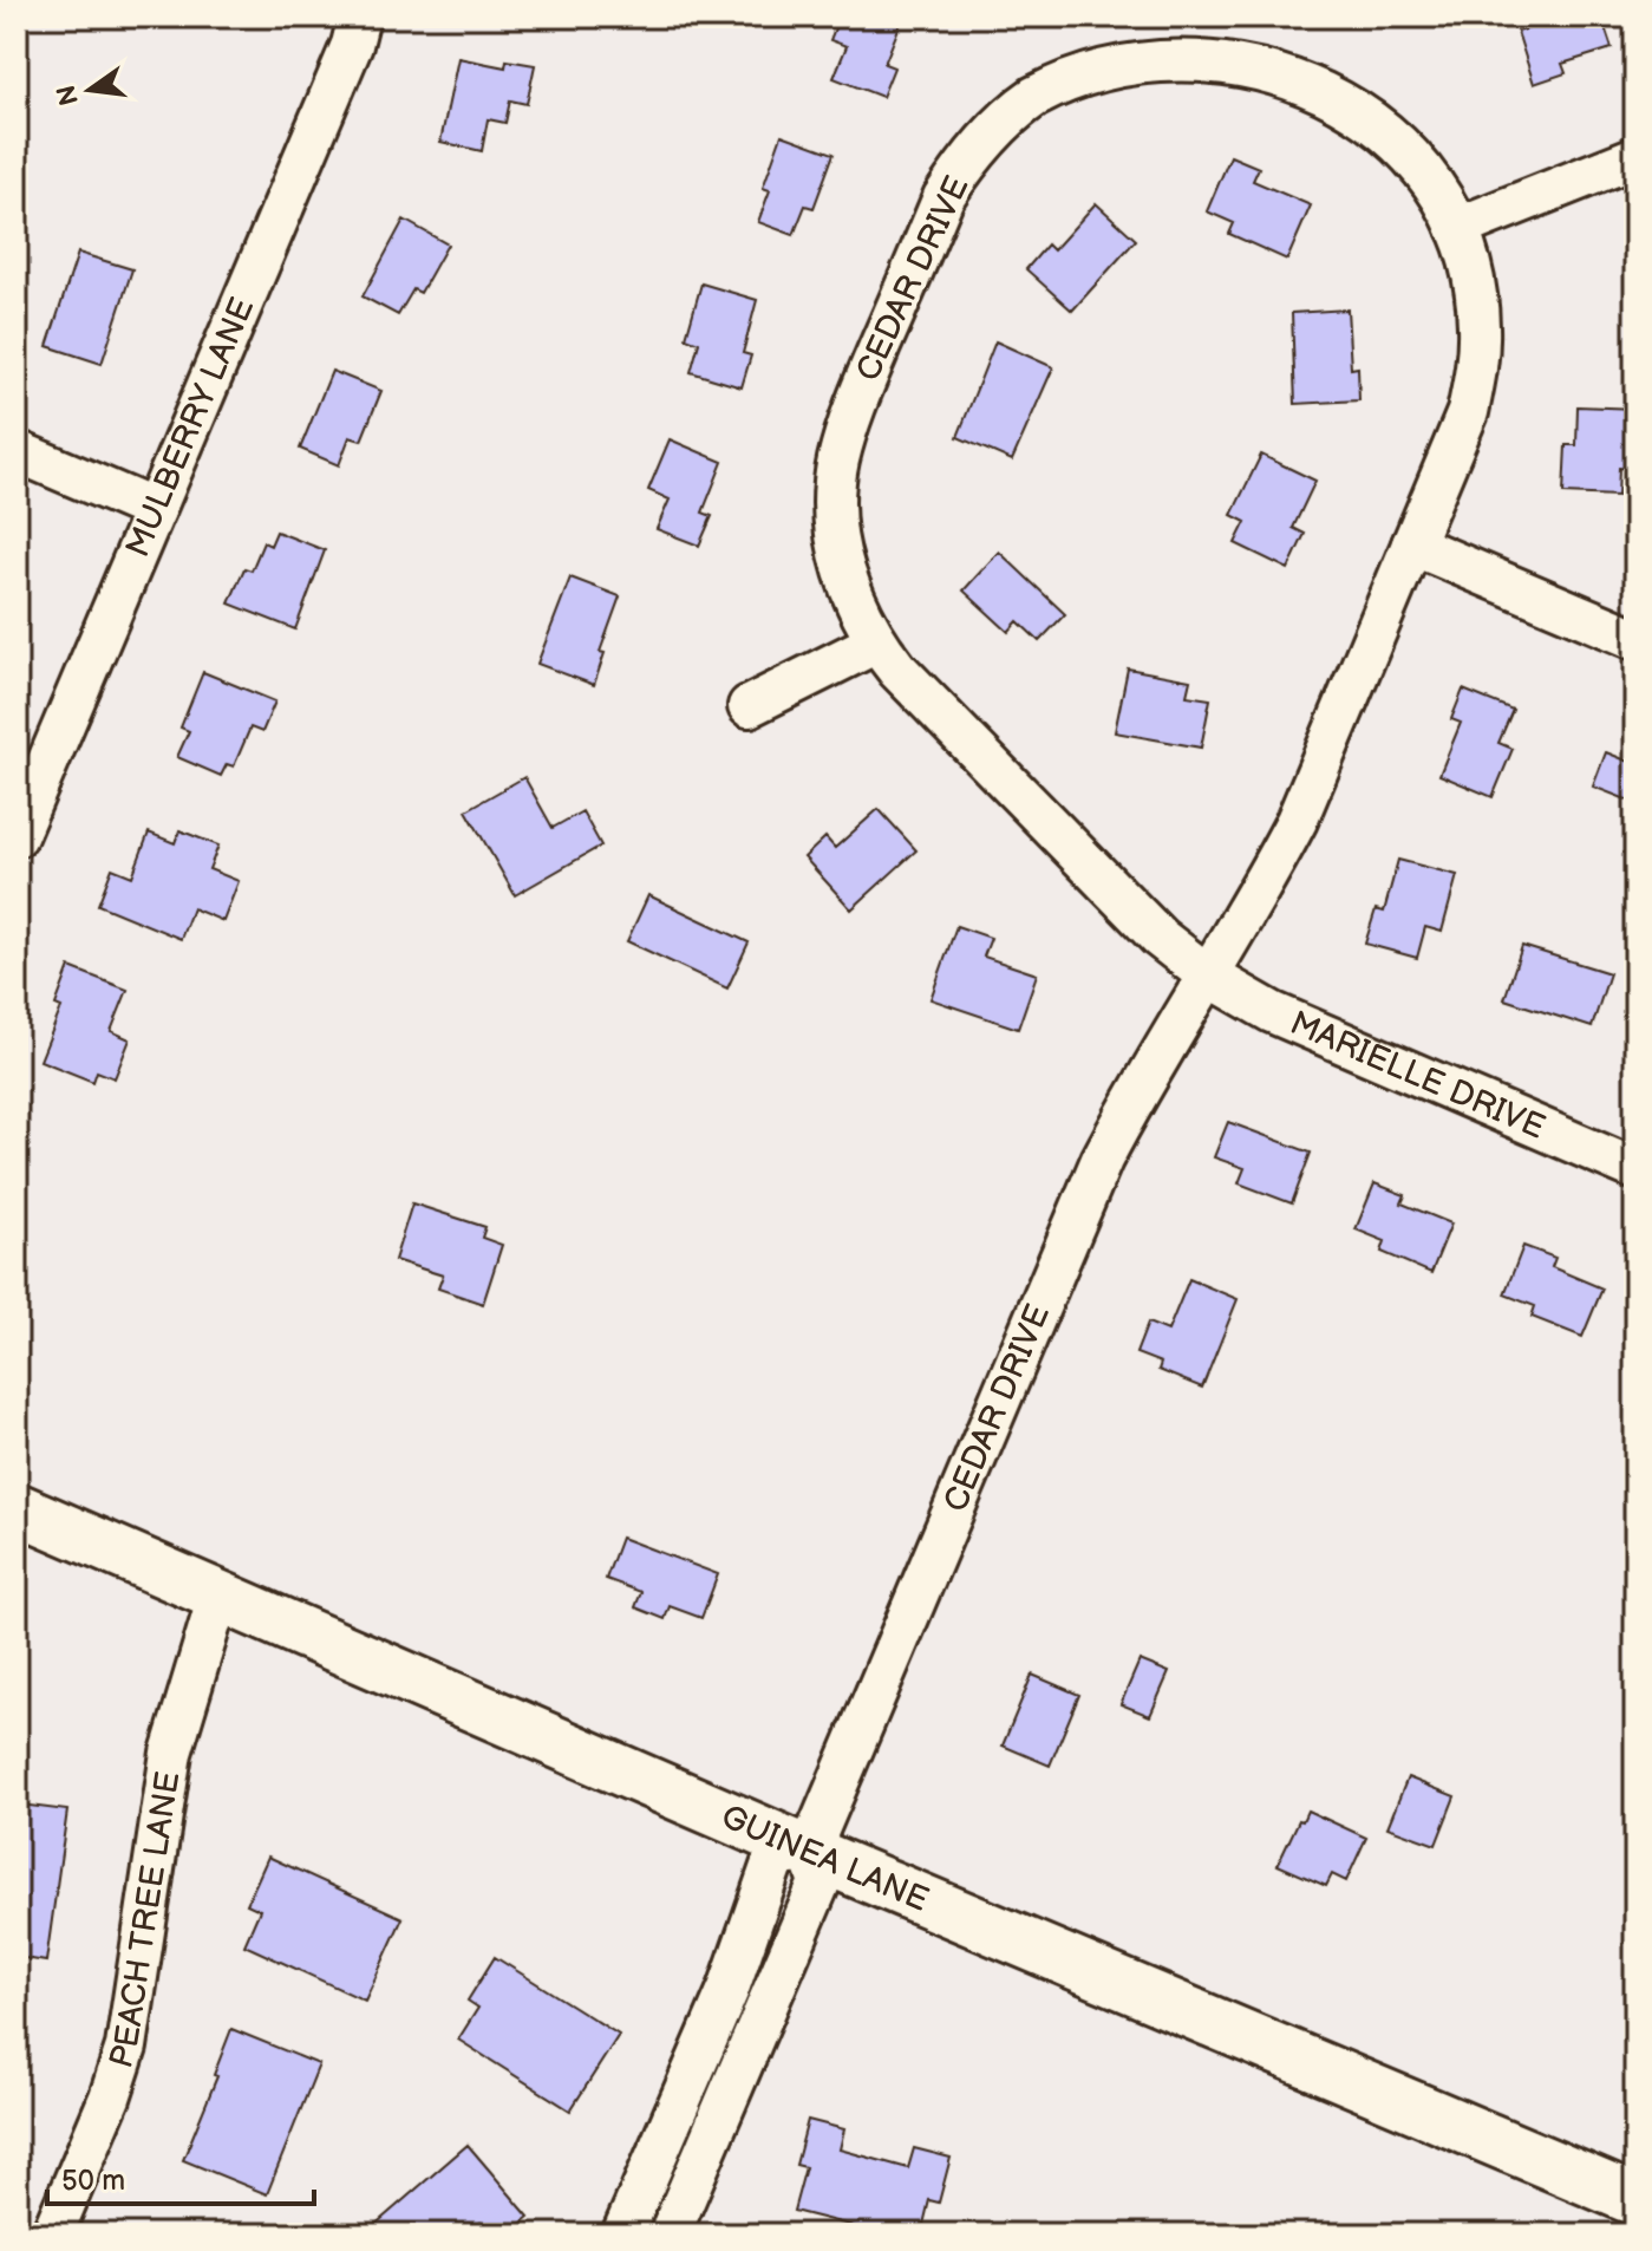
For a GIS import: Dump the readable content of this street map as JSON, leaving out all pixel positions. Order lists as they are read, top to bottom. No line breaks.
{"streets":{"street":["CEDAR DRIVE","MULBERRY LANE","MARIELLE DRIVE","GUINEA LANE","PEACH TREE LANE"]},"crossings":[["CEDAR DRIVE","MARIELLE DRIVE"],["CEDAR DRIVE","GUINEA LANE"],["GUINEA LANE","PEACH TREE LANE"]],"scale_bar":"50 m","north":"left"}
